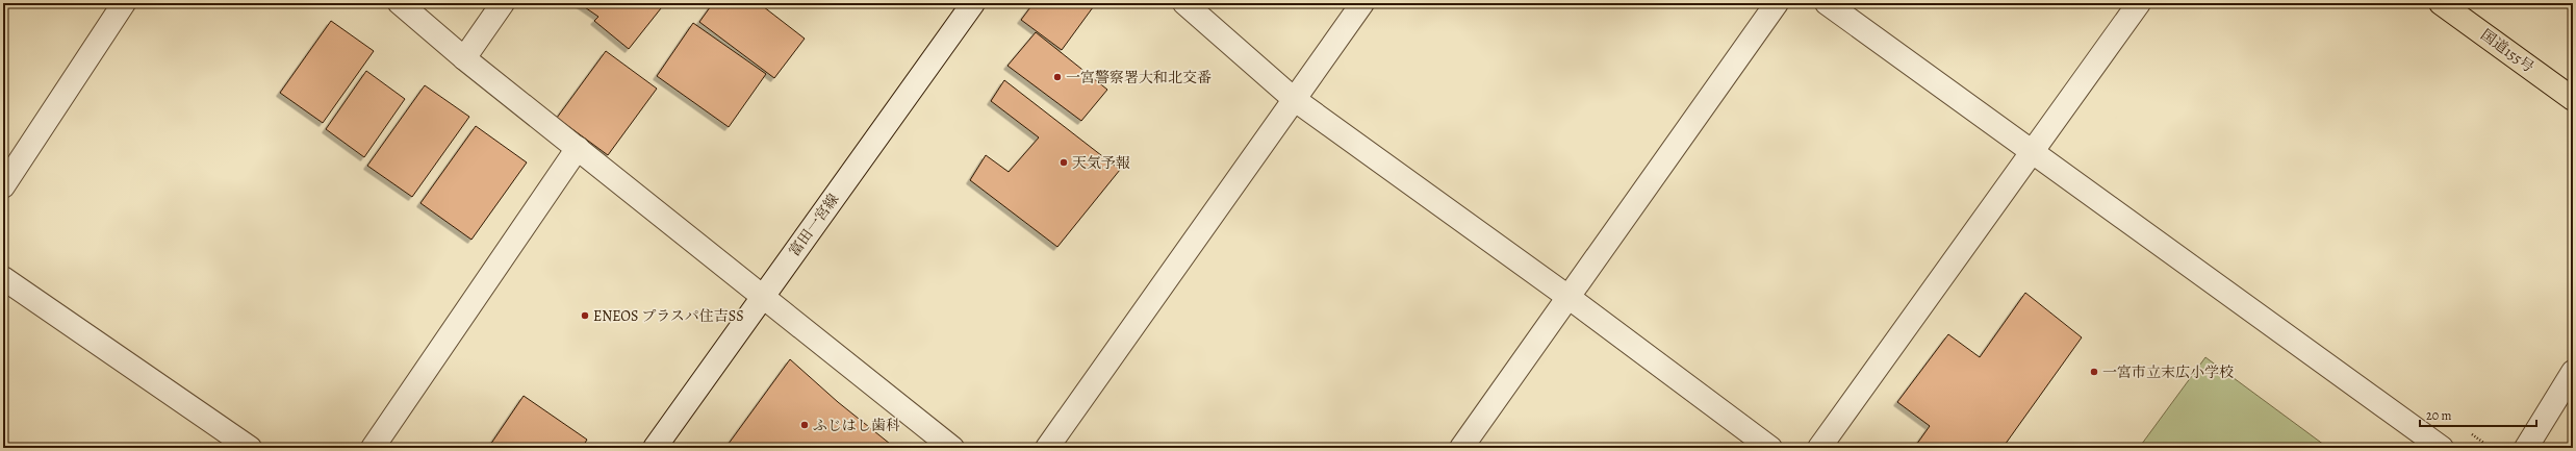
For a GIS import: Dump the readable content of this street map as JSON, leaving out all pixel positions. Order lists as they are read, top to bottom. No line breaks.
{"streets":{"highway":["国道155号"],"street":["富田一宮線"]},"places":["一宮警察署大和北交番","天気予報","ENEOS プラスパ住吉SS","一宮市立末広小学校","ふじはし歯科"],"scale_bar":"20 m"}
